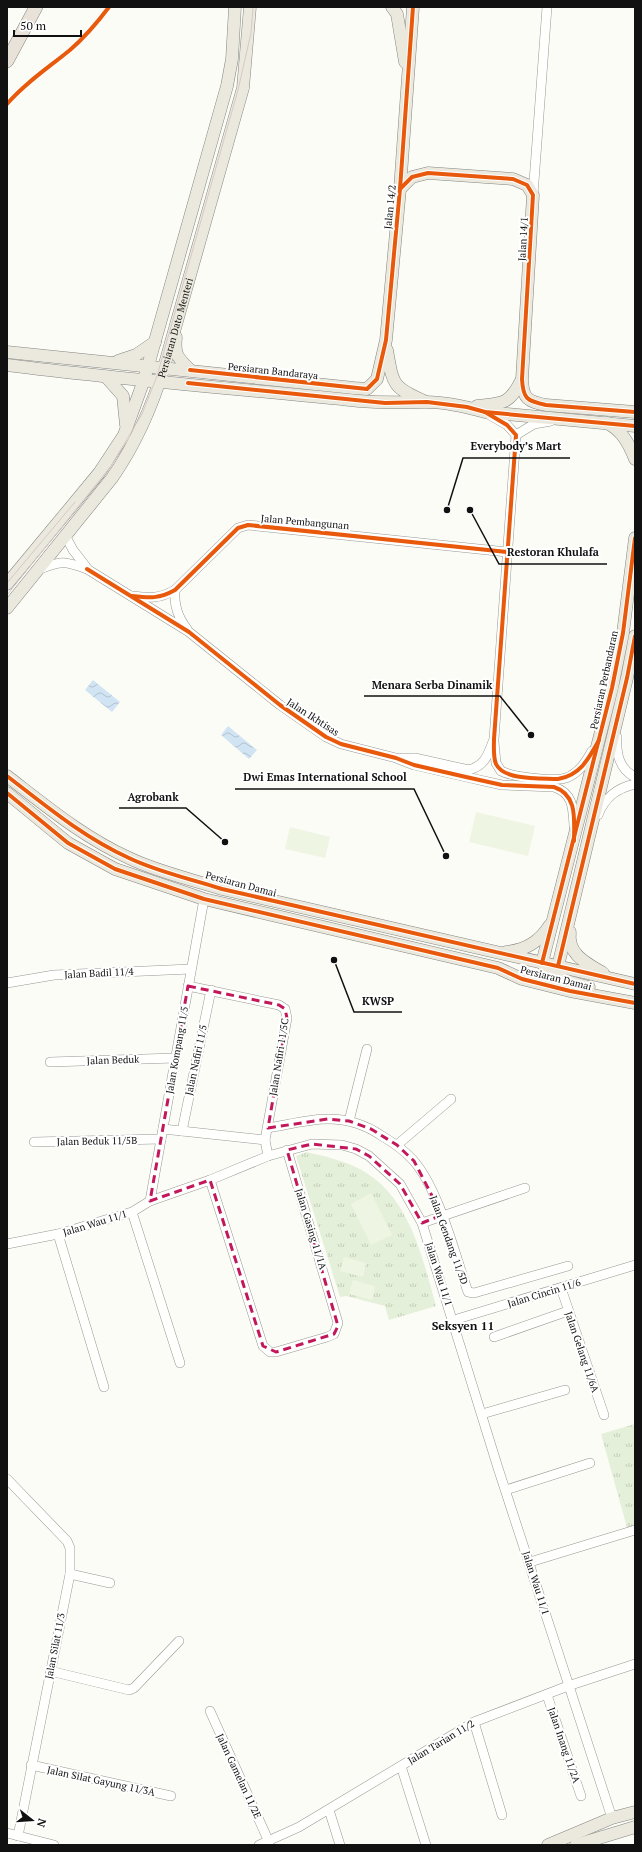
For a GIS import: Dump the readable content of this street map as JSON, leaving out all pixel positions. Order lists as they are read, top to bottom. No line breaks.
{"streets":{"main road":["Jalan 14/2","Jalan 14/1","Persiaran Dato Menteri","Persiaran Bandaraya","Persiaran Perbandaran","Persiaran Damai"],"street":["Jalan Pembangunan","Jalan Ikhtisas","Jalan Badil 11/4","Jalan Kompang 11/5","Jalan Nafiri 11/5C","Jalan Beduk","Jalan Nafiri 11/5","Jalan Beduk 11/5B","Jalan Wau 11/1","Jalan Gasing 11/1A","Jalan Gendang 11/5D","Jalan Cincin 11/6","Jalan Gelang 11/6A","Jalan Silat 11/3","Jalan Tarian 11/2","Jalan Inang 11/2A","Jalan Gamelan 11/2E","Jalan Silat Gayung 11/3A"]},"crossings":[["Jalan 14/2","Persiaran Bandaraya"],["Persiaran Dato Menteri","Persiaran Bandaraya"],["Persiaran Dato Menteri","Jalan Ikhtisas"],["Jalan Pembangunan","Jalan Ikhtisas"],["Persiaran Perbandaran","Jalan Ikhtisas"],["Persiaran Perbandaran","Persiaran Damai"],["Persiaran Damai","Jalan Kompang 11/5"],["Jalan Badil 11/4","Jalan Kompang 11/5"],["Jalan Kompang 11/5","Jalan Nafiri 11/5C"],["Jalan Kompang 11/5","Jalan Beduk"],["Jalan Kompang 11/5","Jalan Beduk 11/5B"],["Jalan Kompang 11/5","Jalan Wau 11/1"],["Jalan Nafiri 11/5C","Jalan Nafiri 11/5"],["Jalan Nafiri 11/5C","Jalan Wau 11/1"],["Jalan Nafiri 11/5C","Jalan Gendang 11/5D"],["Jalan Wau 11/1","Jalan Gasing 11/1A"],["Jalan Wau 11/1","Jalan Cincin 11/6"],["Jalan Wau 11/1","Jalan Tarian 11/2"],["Jalan Cincin 11/6","Jalan Gelang 11/6A"],["Jalan Silat 11/3","Jalan Silat Gayung 11/3A"],["Jalan Tarian 11/2","Jalan Inang 11/2A"],["Jalan Tarian 11/2","Jalan Gamelan 11/2E"]],"districts":["Seksyen 11"],"places":["Everybody’s Mart","Restoran Khulafa","Menara Serba Dinamik","Agrobank","Dwi Emas International School","KWSP"],"scale_bar":"50 m","north":"right"}
